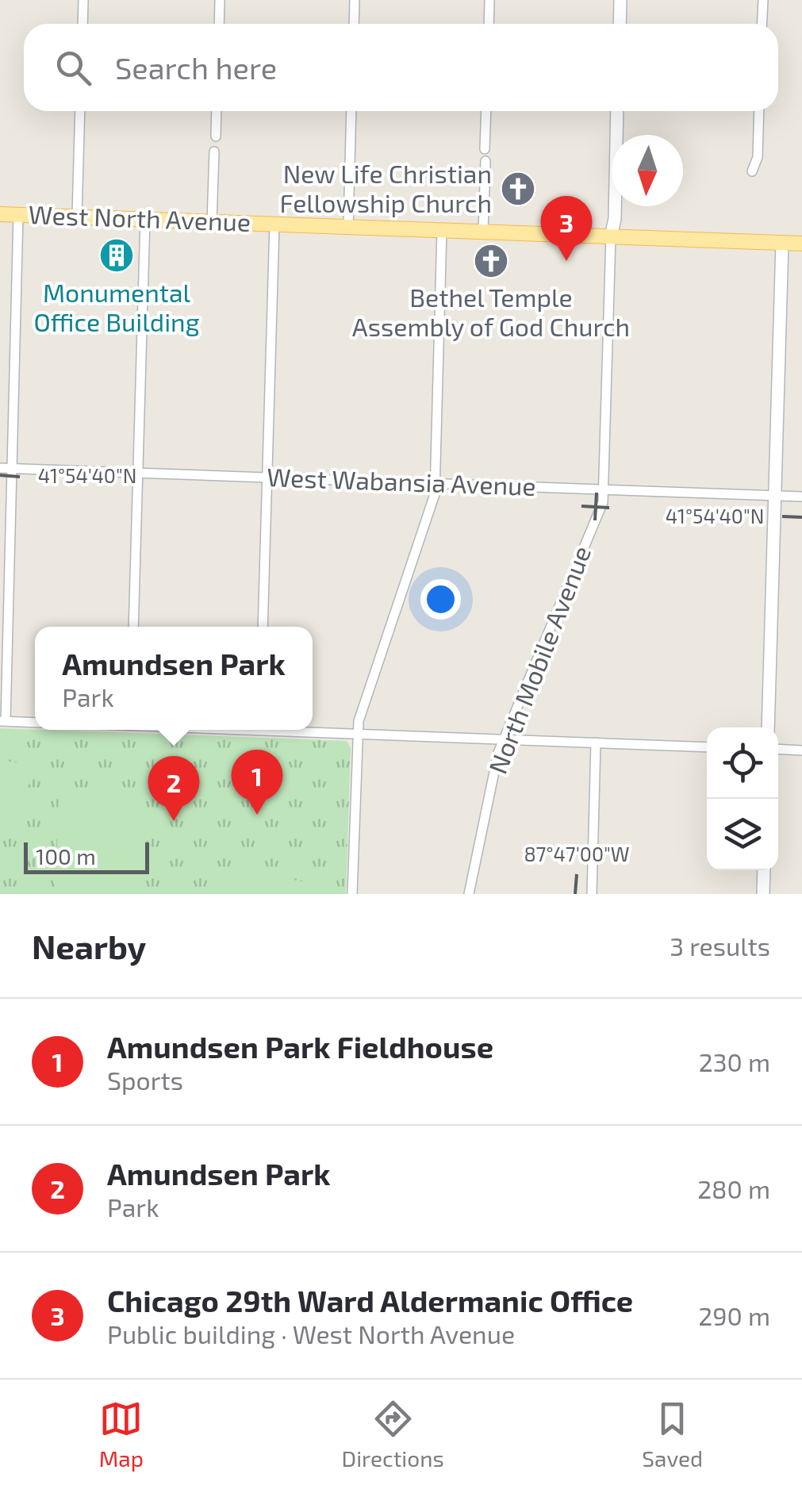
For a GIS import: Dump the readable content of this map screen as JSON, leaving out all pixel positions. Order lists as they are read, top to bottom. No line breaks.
{"streets":{"main road":["West North Avenue"],"street":["West Wabansia Avenue","North Mobile Avenue"]},"crossings":[["West North Avenue","North Mobile Avenue"],["West Wabansia Avenue","North Mobile Avenue"]],"places":{"church":["New Life Christian Fellowship Church","Bethel Temple Assembly of God Church"],"building":["Monumental Office Building"]},"scale_bar":"100 m","north":"bottom","page":{"search":"Search here","pins":["3","1","2"],"popup":["Amundsen Park","Park"],"scale":"100 m","heading":["Nearby","3 results"],"list":[{"mark":"1","name":"Amundsen Park Fieldhouse","note":"Sports","value":"230 m"},{"mark":"2","name":"Amundsen Park","note":"Park","value":"280 m"},{"mark":"3","name":"Chicago 29th Ward Aldermanic Office","note":"Public building · West North Avenue","value":"290 m"}],"nav":["Map","Directions","Saved"]},"coordinates":["41°54'40\"N","87°47'00\"W"]}
